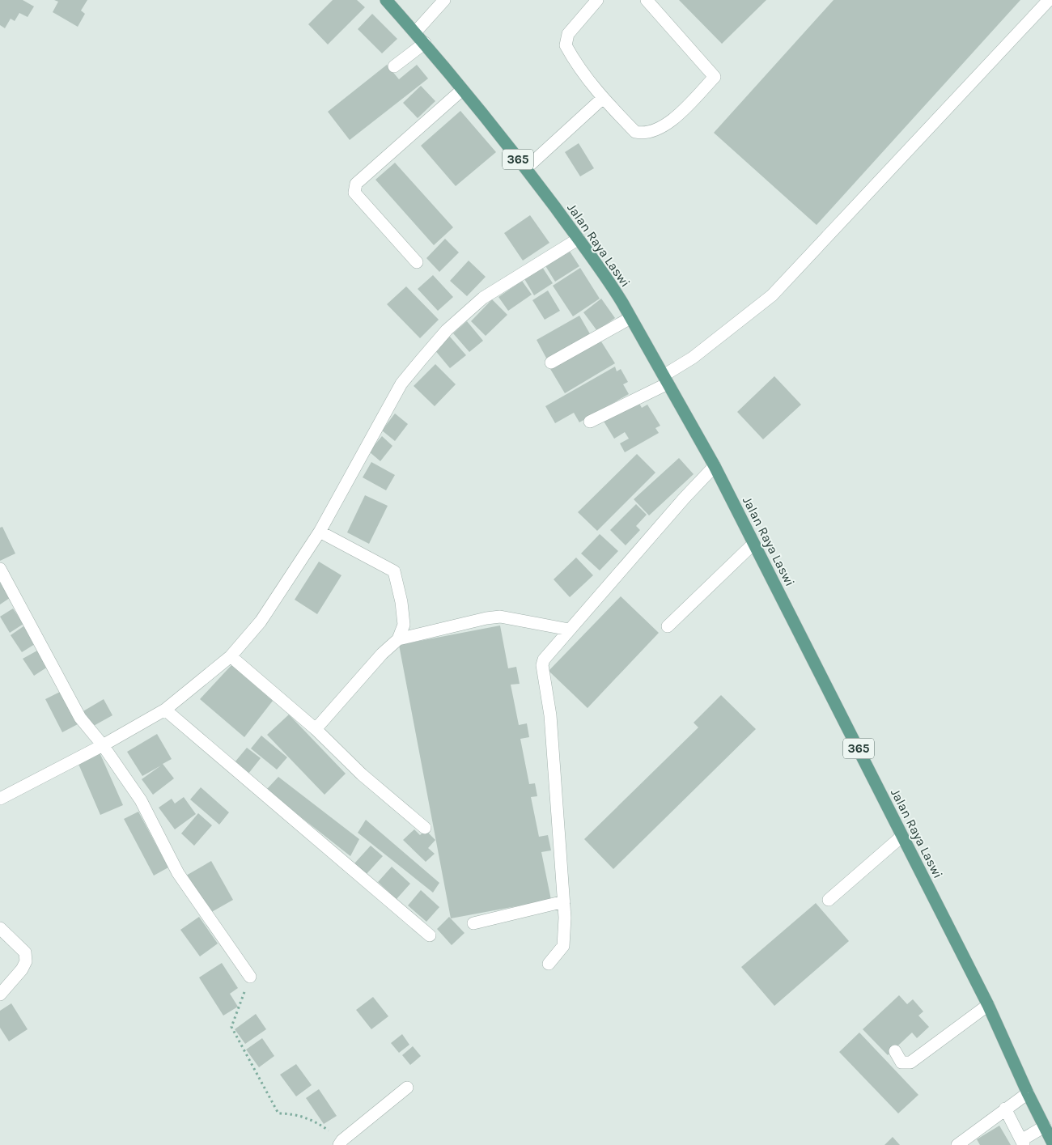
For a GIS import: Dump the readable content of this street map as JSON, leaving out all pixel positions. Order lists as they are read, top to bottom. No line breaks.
{"streets":{"main road":["365","Jalan Raya Laswi"]}}
